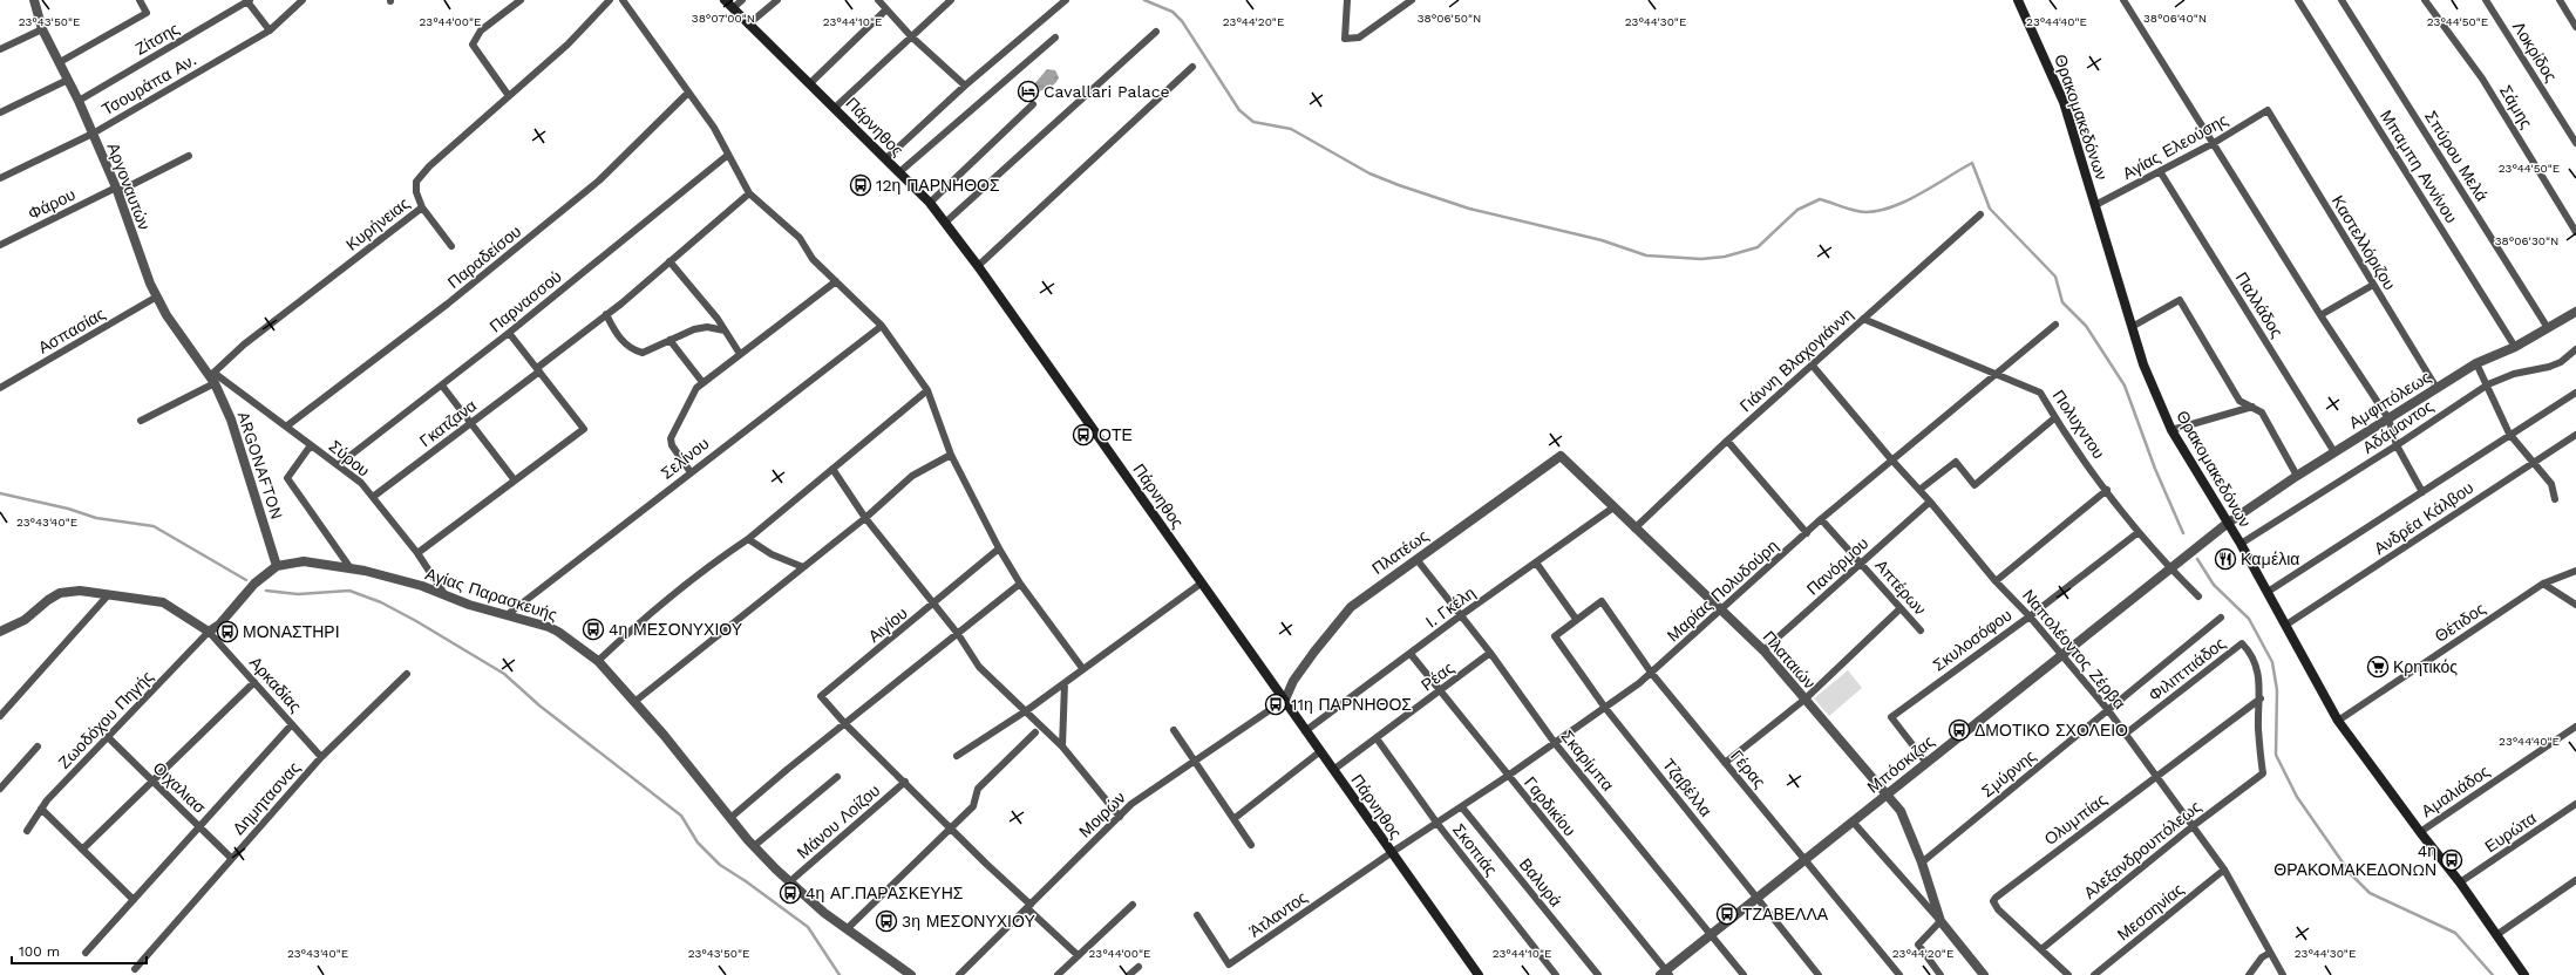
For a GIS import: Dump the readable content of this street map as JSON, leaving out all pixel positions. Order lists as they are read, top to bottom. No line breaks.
{"streets":{"main road":["Θρακομακεδόνων","Πάρνηθος"],"street":["Ζίτσης","Λοκρίδος","Τσουράπα Αν.","Σάμης","Αγίας Ελεούσης","Σπύρου Μελά","Μπαμπη Αννίνου","Αργοναυτών","Φάρου","Κυρήνειας","Καστελλόριζου","Παραδείσου","Παρνασσού","Παλλάδος","Ασπασίας","Γιάννη Βλαχογιάννη","Αμφιπόλεως","Γκατζανα","Πολυχντου","Αδάμαντος","Σύρου","Σελίνου","ARGONAFTON","Ανδρέα Κάλβου","Πλατέως","Πανόρμου","Απτέρων","Μαρίας Πολυδούρη","Αγίας Παρασκευής","Ι. Γκέλη","Θέτιδος","Αιγίου","Σκυλοσόφου","Ναπολέοντος Ζέρβα","Πλαταιών","Φιλιππιάδος","Ρέας","Αρκαδίας","Ζωοδόχου Πηγής","Σκαρίμπα","Μπόσκιζας","Γέρας","Σμύρνης","Οιχαλιασ","Τζαβέλλα","Αμαλιάδος","Δημητασνας","Γαρδικίου","Μοιρών","Ολυμπίας","Μάνου Λοίζου","Ευρώτα","Σκοπιάς","Αλεξανδρουπόλεως","Βαλυρά","Μεσσηνίας","Άτλαντος"]},"crossings":[["Ζίτσης","Αργοναυτών"],["Τσουράπα Αν.","Αργοναυτών"],["Θρακομακεδόνων","Αγίας Ελεούσης"],["Θρακομακεδόνων","Αμφιπόλεως"],["Θρακομακεδόνων","Αδάμαντος"],["Θρακομακεδόνων","Ανδρέα Κάλβου"],["Θρακομακεδόνων","Θέτιδος"],["Θρακομακεδόνων","Μπόσκιζας"],["Θρακομακεδόνων","Αμαλιάδος"],["Θρακομακεδόνων","Ευρώτα"],["Πάρνηθος","Πλατέως"],["Πάρνηθος","Μαρίας Πολυδούρη"],["Πάρνηθος","Ι. Γκέλη"],["Πάρνηθος","Ρέας"],["Πάρνηθος","Μοιρών"],["Πάρνηθος","Άτλαντος"],["Αγίας Ελεούσης","Καστελλόριζου"],["Αγίας Ελεούσης","Παλλάδος"],["Σπύρου Μελά","Αμφιπόλεως"],["Μπαμπη Αννίνου","Αμφιπόλεως"],["Αργοναυτών","Φάρου"],["Αργοναυτών","Κυρήνειας"],["Αργοναυτών","Ασπασίας"],["Αργοναυτών","Σύρου"],["Αργοναυτών","ARGONAFTON"],["Κυρήνειας","Σύρου"],["Κυρήνειας","ARGONAFTON"],["Καστελλόριζου","Αμφιπόλεως"],["Παραδείσου","Σύρου"],["Παρνασσού","Σύρου"],["Παλλάδος","Αμφιπόλεως"],["Γιάννη Βλαχογιάννη","Πολυχντου"],["Γιάννη Βλαχογιάννη","Ναπολέοντος Ζέρβα"],["Γιάννη Βλαχογιάννη","Πλαταιών"],["Αμφιπόλεως","Μπόσκιζας"],["Γκατζανα","Σύρου"],["Πολυχντου","Μαρίας Πολυδούρη"],["Πολυχντου","Σκυλοσόφου"],["Πολυχντου","Μπόσκιζας"],["Σύρου","ARGONAFTON"],["Σύρου","Αγίας Παρασκευής"],["Σελίνου","Αγίας Παρασκευής"],["ARGONAFTON","Αγίας Παρασκευής"],["Πλατέως","Πλαταιών"],["Πλατέως","Σκαρίμπα"],["Πλατέως","Μοιρών"],["Πανόρμου","Απτέρων"],["Πανόρμου","Ναπολέοντος Ζέρβα"],["Πανόρμου","Πλαταιών"],["Απτέρων","Μαρίας Πολυδούρη"],["Μαρίας Πολυδούρη","Ναπολέοντος Ζέρβα"],["Μαρίας Πολυδούρη","Πλαταιών"],["Μαρίας Πολυδούρη","Σκαρίμπα"],["Μαρίας Πολυδούρη","Γέρας"],["Μαρίας Πολυδούρη","Τζαβέλλα"],["Μαρίας Πολυδούρη","Γαρδικίου"],["Μαρίας Πολυδούρη","Σκοπιάς"],["Μαρίας Πολυδούρη","Βαλυρά"],["Μαρίας Πολυδούρη","Άτλαντος"],["Αγίας Παρασκευής","Αρκαδίας"],["Αγίας Παρασκευής","Ζωοδόχου Πηγής"],["Αγίας Παρασκευής","Μάνου Λοίζου"],["Ι. Γκέλη","Πλαταιών"],["Ι. Γκέλη","Σκαρίμπα"],["Ι. Γκέλη","Γαρδικίου"],["Σκυλοσόφου","Ναπολέοντος Ζέρβα"],["Σκυλοσόφου","Μπόσκιζας"],["Ναπολέοντος Ζέρβα","Φιλιππιάδος"],["Ναπολέοντος Ζέρβα","Μπόσκιζας"],["Ναπολέοντος Ζέρβα","Σμύρνης"],["Ναπολέοντος Ζέρβα","Ολυμπίας"],["Ναπολέοντος Ζέρβα","Αλεξανδρουπόλεως"],["Ναπολέοντος Ζέρβα","Μεσσηνίας"],["Πλαταιών","Μπόσκιζας"],["Πλαταιών","Σμύρνης"],["Φιλιππιάδος","Ολυμπίας"],["Φιλιππιάδος","Αλεξανδρουπόλεως"],["Ρέας","Σκαρίμπα"],["Ρέας","Γαρδικίου"],["Ρέας","Σκοπιάς"],["Αρκαδίας","Ζωοδόχου Πηγής"],["Αρκαδίας","Δημητασνας"],["Ζωοδόχου Πηγής","Οιχαλιασ"],["Σκαρίμπα","Μπόσκιζας"],["Μπόσκιζας","Γέρας"],["Μπόσκιζας","Τζαβέλλα"],["Μπόσκιζας","Γαρδικίου"],["Γέρας","Τζαβέλλα"],["Οιχαλιασ","Δημητασνας"],["Ολυμπίας","Αλεξανδρουπόλεως"]],"places":{"hotel":["Cavallari Palace"],"bus stop":["12η ΠΑΡΝΗΘΟΣ","ΟΤΕ","4η ΜΕΣΟΝΥΧΙΟΥ","ΜΟΝΑΣΤΗΡΙ","11η ΠΑΡΝΗΘΟΣ","ΔΜΟΤΙΚΟ ΣΧΟΛΕΙΟ","4η ΘΡΑΚΟΜΑΚΕΔΟΝΩΝ","4η ΑΓ.ΠΑΡΑΣΚΕΥΗΣ","ΤΖΑΒΕΛΛΑ","3η ΜΕΣΟΝΥΧΙΟΥ"],"restaurant":["Καμέλια"],"supermarket":["Κρητικός"]},"scale_bar":"100 m","coordinates":["38°06'40\"N","38°07'00\"N","38°06'50\"N","23°44'50\"E","23°44'40\"E","23°43'50\"E","23°44'00\"E","23°44'10\"E","23°44'20\"E","23°44'30\"E","38°06'30\"N","23°43'40\"E"]}
